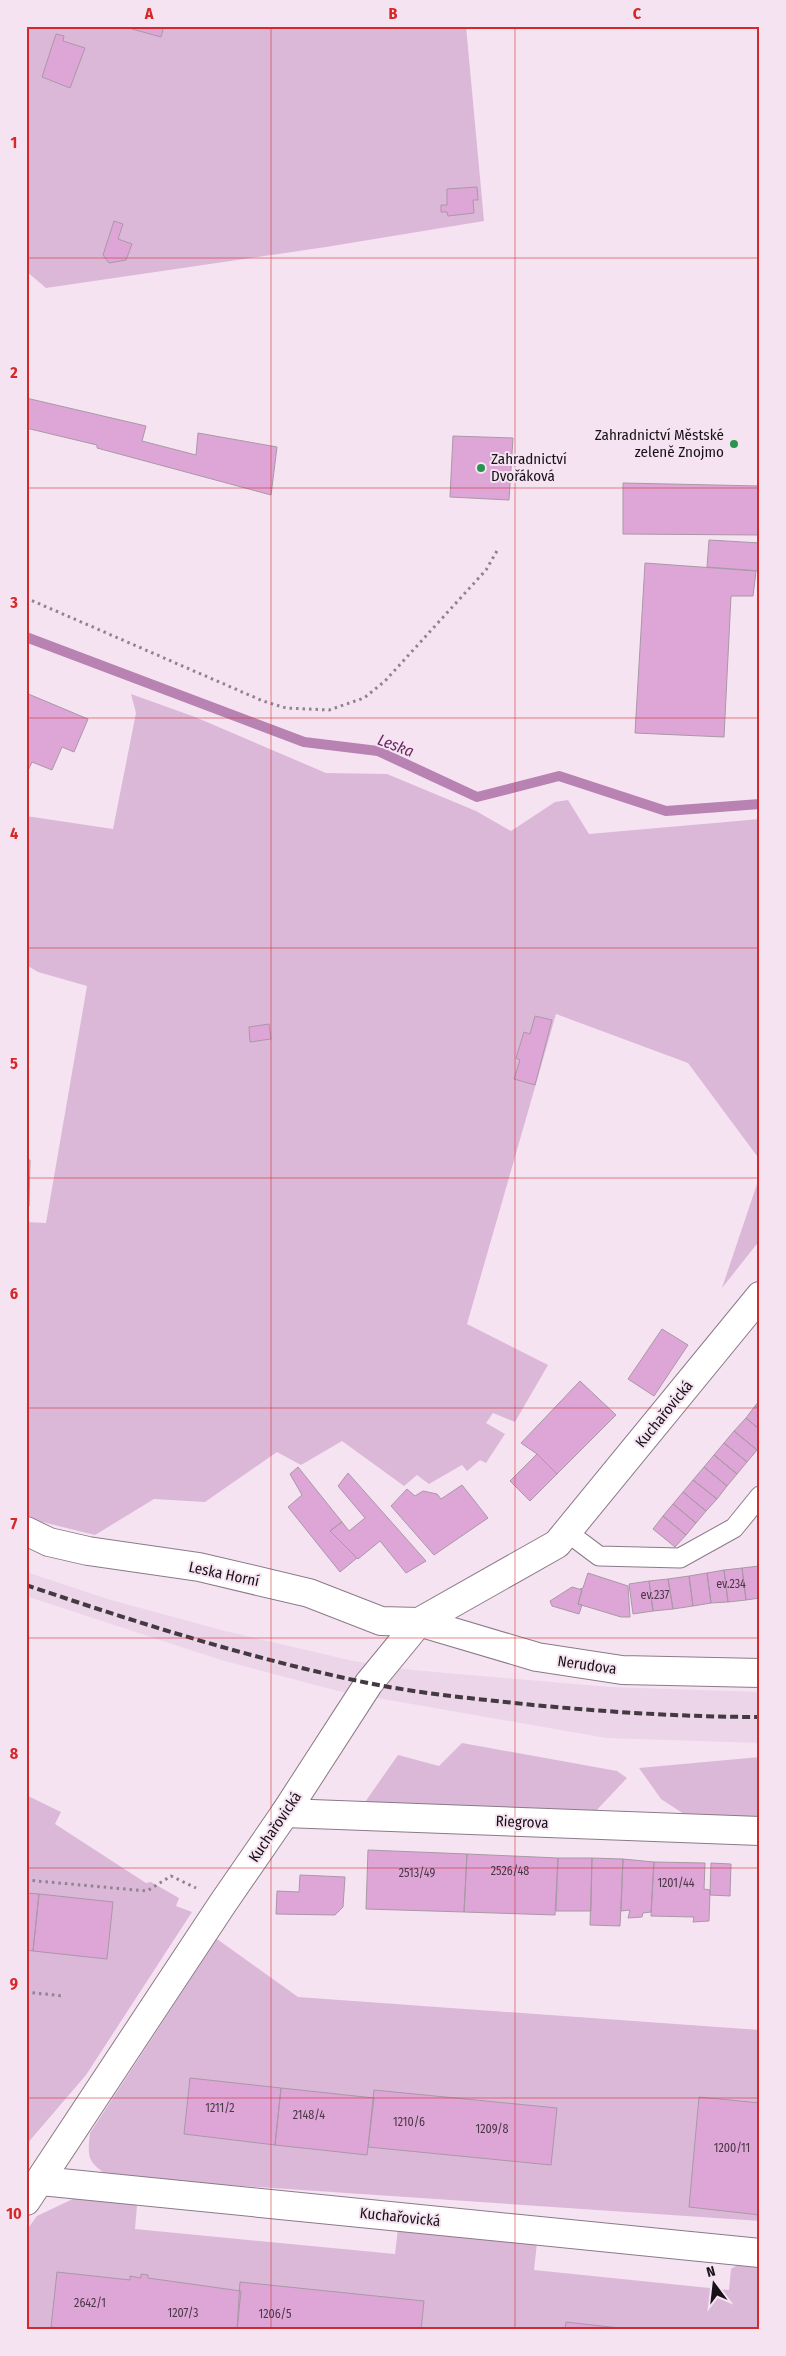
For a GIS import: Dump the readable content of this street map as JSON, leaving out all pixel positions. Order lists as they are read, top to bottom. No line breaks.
{"streets":{"street":["Kuchařovická","Leska Horní","Nerudova","Riegrova"]},"crossings":[["Kuchařovická","Leska Horní"],["Kuchařovická","Nerudova"],["Kuchařovická","Riegrova"],["Leska Horní","Nerudova"]],"water":["Leska"],"places":["Zahradnictví Městské zeleně Znojmo","Zahradnictví Dvořáková"],"house_numbers":["ev.234","ev.237","2526/48","2513/49","1201/44","1211/2","2148/4","1210/6","1209/8","1200/11","2642/1","1207/3","1206/5"],"north":"top","grid":{"columns":["A","B","C"],"rows":["1","2","3","4","5","6","7","8","9","10"]}}
